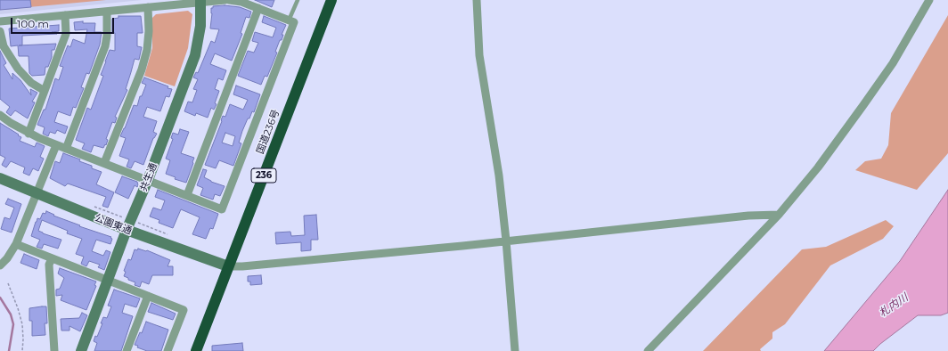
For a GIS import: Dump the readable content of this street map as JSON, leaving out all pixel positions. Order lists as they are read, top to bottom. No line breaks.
{"streets":{"highway":["国道236号","236"],"street":["共生通","公園東通"]},"crossings":[["国道236号","公園東通"],["共生通","公園東通"]],"water":["札内川"],"scale_bar":"100 m"}
